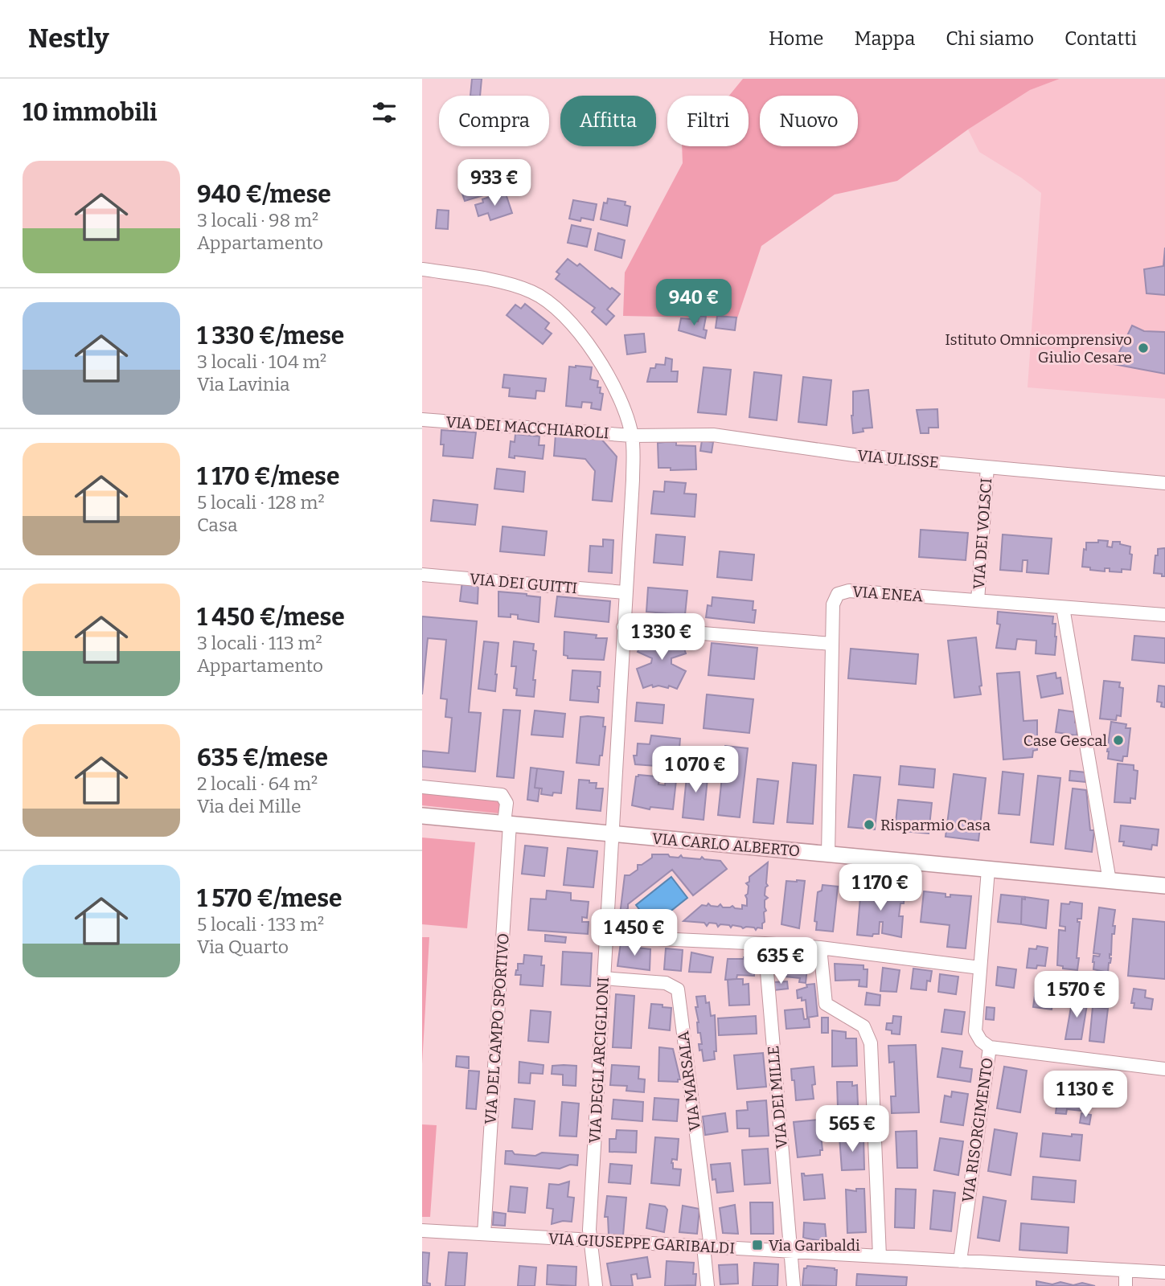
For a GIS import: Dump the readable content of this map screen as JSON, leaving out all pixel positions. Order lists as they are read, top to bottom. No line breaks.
{"streets":{"street":["VIA DEI MACCHIAROLI","VIA ULISSE","VIA DEI VOLSCI","VIA DEI GUITTI","VIA ENEA","VIA CARLO ALBERTO","VIA DEL CAMPO SPORTIVO","VIA DEGLI ARCIGLIONI","VIA MARSALA","VIA DEI MILLE","VIA RISORGIMENTO","VIA GIUSEPPE GARIBALDI"]},"crossings":[["VIA DEI MACCHIAROLI","VIA ULISSE"],["VIA DEI MACCHIAROLI","VIA DEGLI ARCIGLIONI"],["VIA ULISSE","VIA DEI VOLSCI"],["VIA ULISSE","VIA DEGLI ARCIGLIONI"],["VIA DEI VOLSCI","VIA ENEA"],["VIA DEI GUITTI","VIA DEGLI ARCIGLIONI"],["VIA ENEA","VIA CARLO ALBERTO"],["VIA CARLO ALBERTO","VIA DEL CAMPO SPORTIVO"],["VIA CARLO ALBERTO","VIA DEGLI ARCIGLIONI"],["VIA CARLO ALBERTO","VIA RISORGIMENTO"],["VIA DEL CAMPO SPORTIVO","VIA GIUSEPPE GARIBALDI"],["VIA DEGLI ARCIGLIONI","VIA MARSALA"],["VIA DEGLI ARCIGLIONI","VIA GIUSEPPE GARIBALDI"],["VIA MARSALA","VIA GIUSEPPE GARIBALDI"],["VIA DEI MILLE","VIA GIUSEPPE GARIBALDI"],["VIA RISORGIMENTO","VIA GIUSEPPE GARIBALDI"]],"places":{"other":["Istituto Omnicomprensivo Giulio Cesare","Case Gescal","Risparmio Casa"],"transit":["Via Garibaldi"]},"page":{"header":"Nestly","nav":["Home","Mappa","Chi siamo","Contatti"],"heading":"10 immobili","chip":["Compra","Affitta","Filtri","Nuovo"],"list":[{"name":"940 €/mese","note":"3 locali · 98 m² · Appartamento"},{"name":"1 330 €/mese","note":"3 locali · 104 m² · Via Lavinia"},{"name":"1 170 €/mese","note":"5 locali · 128 m² · Casa"},{"name":"1 450 €/mese","note":"3 locali · 113 m² · Appartamento"},{"name":"635 €/mese","note":"2 locali · 64 m² · Via dei Mille"},{"name":"1 570 €/mese","note":"5 locali · 133 m² · Via Quarto"}],"price":["933 €","940 €","1 330 €","1 070 €","1 170 €","1 450 €","635 €","1 570 €","1 130 €","565 €"]}}
